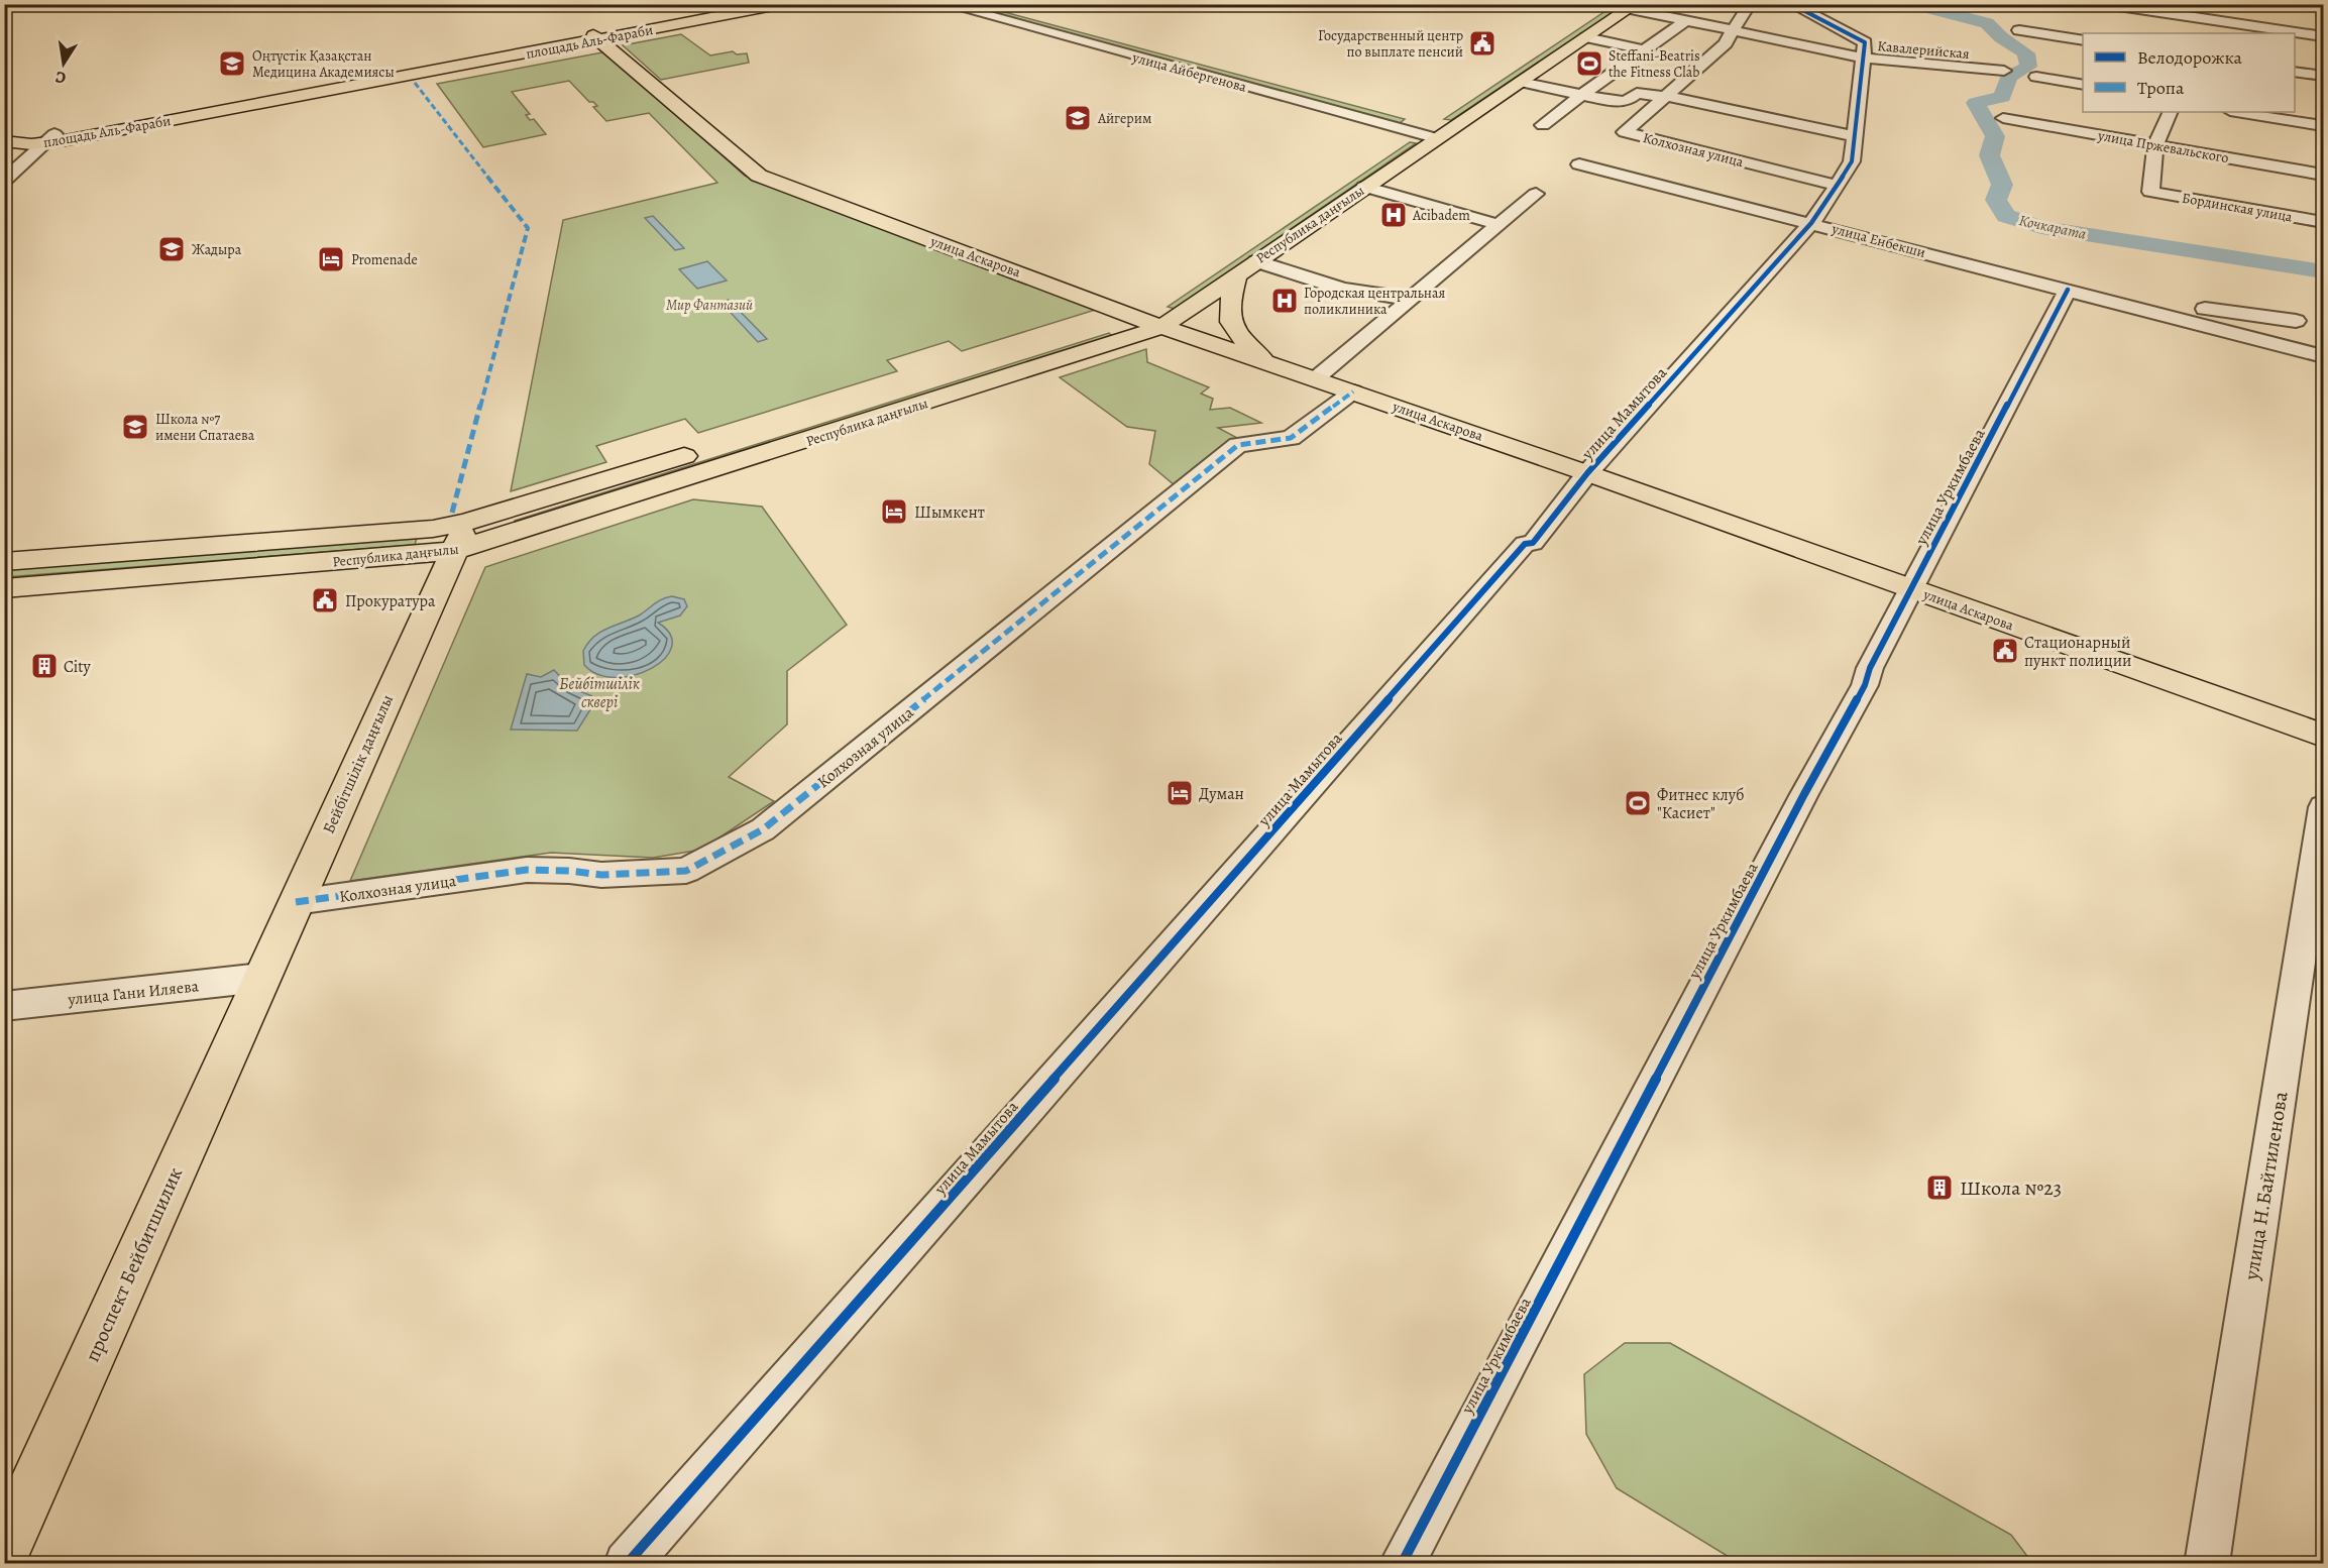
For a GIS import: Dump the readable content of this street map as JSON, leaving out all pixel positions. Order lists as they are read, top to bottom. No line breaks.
{"streets":{"main road":["площадь Аль-Фараби","Республика даңғылы","улица Аскарова","Бейбітшілік даңғылы","проспект Бейбитшилик"],"street":["Кавалерийская","улица Айбергенова","улица Пржевальского","Колхозная улица","Бординская улица","улица Енбекши","улица Мамытова","улица Уркимбаева","улица Гани Иляева","улица Н.Байтиленова"]},"crossings":[["площадь Аль-Фараби","улица Аскарова"],["Кавалерийская","Колхозная улица"],["Кавалерийская","Республика даңғылы"],["Кавалерийская","улица Мамытова"],["улица Айбергенова","Республика даңғылы"],["улица Пржевальского","Бординская улица"],["Колхозная улица","улица Аскарова"],["Колхозная улица","улица Мамытова"],["Колхозная улица","Бейбітшілік даңғылы"],["Республика даңғылы","улица Аскарова"],["Республика даңғылы","Бейбітшілік даңғылы"],["улица Енбекши","улица Мамытова"],["улица Енбекши","улица Уркимбаева"],["улица Аскарова","улица Мамытова"],["улица Аскарова","улица Уркимбаева"],["Бейбітшілік даңғылы","улица Гани Иляева"],["Бейбітшілік даңғылы","проспект Бейбитшилик"],["улица Гани Иляева","проспект Бейбитшилик"]],"water":["Кочкарата"],"parks":["Мир Фантазий","Бейбітшілік сквері"],"places":{"public building":["Государственный центр по выплате пенсий","Прокуратура","Стационарный пункт полиции"],"school or university":["Оңтүстік Қазақстан Медицина Академиясы","Айгерим","Жадыра","Школа №7 имени Спатаева"],"sports":["Steffani-Beatris the Fitness Clab","Фитнес клуб \"Касиет\""],"hospital":["Acibadem","Городская центральная поликлиника"],"hotel":["Promenade","Шымкент","Думан"],"building":["City","Школа №23"]},"legend":["Велодорожка","Тропа"],"north":"bottom"}
